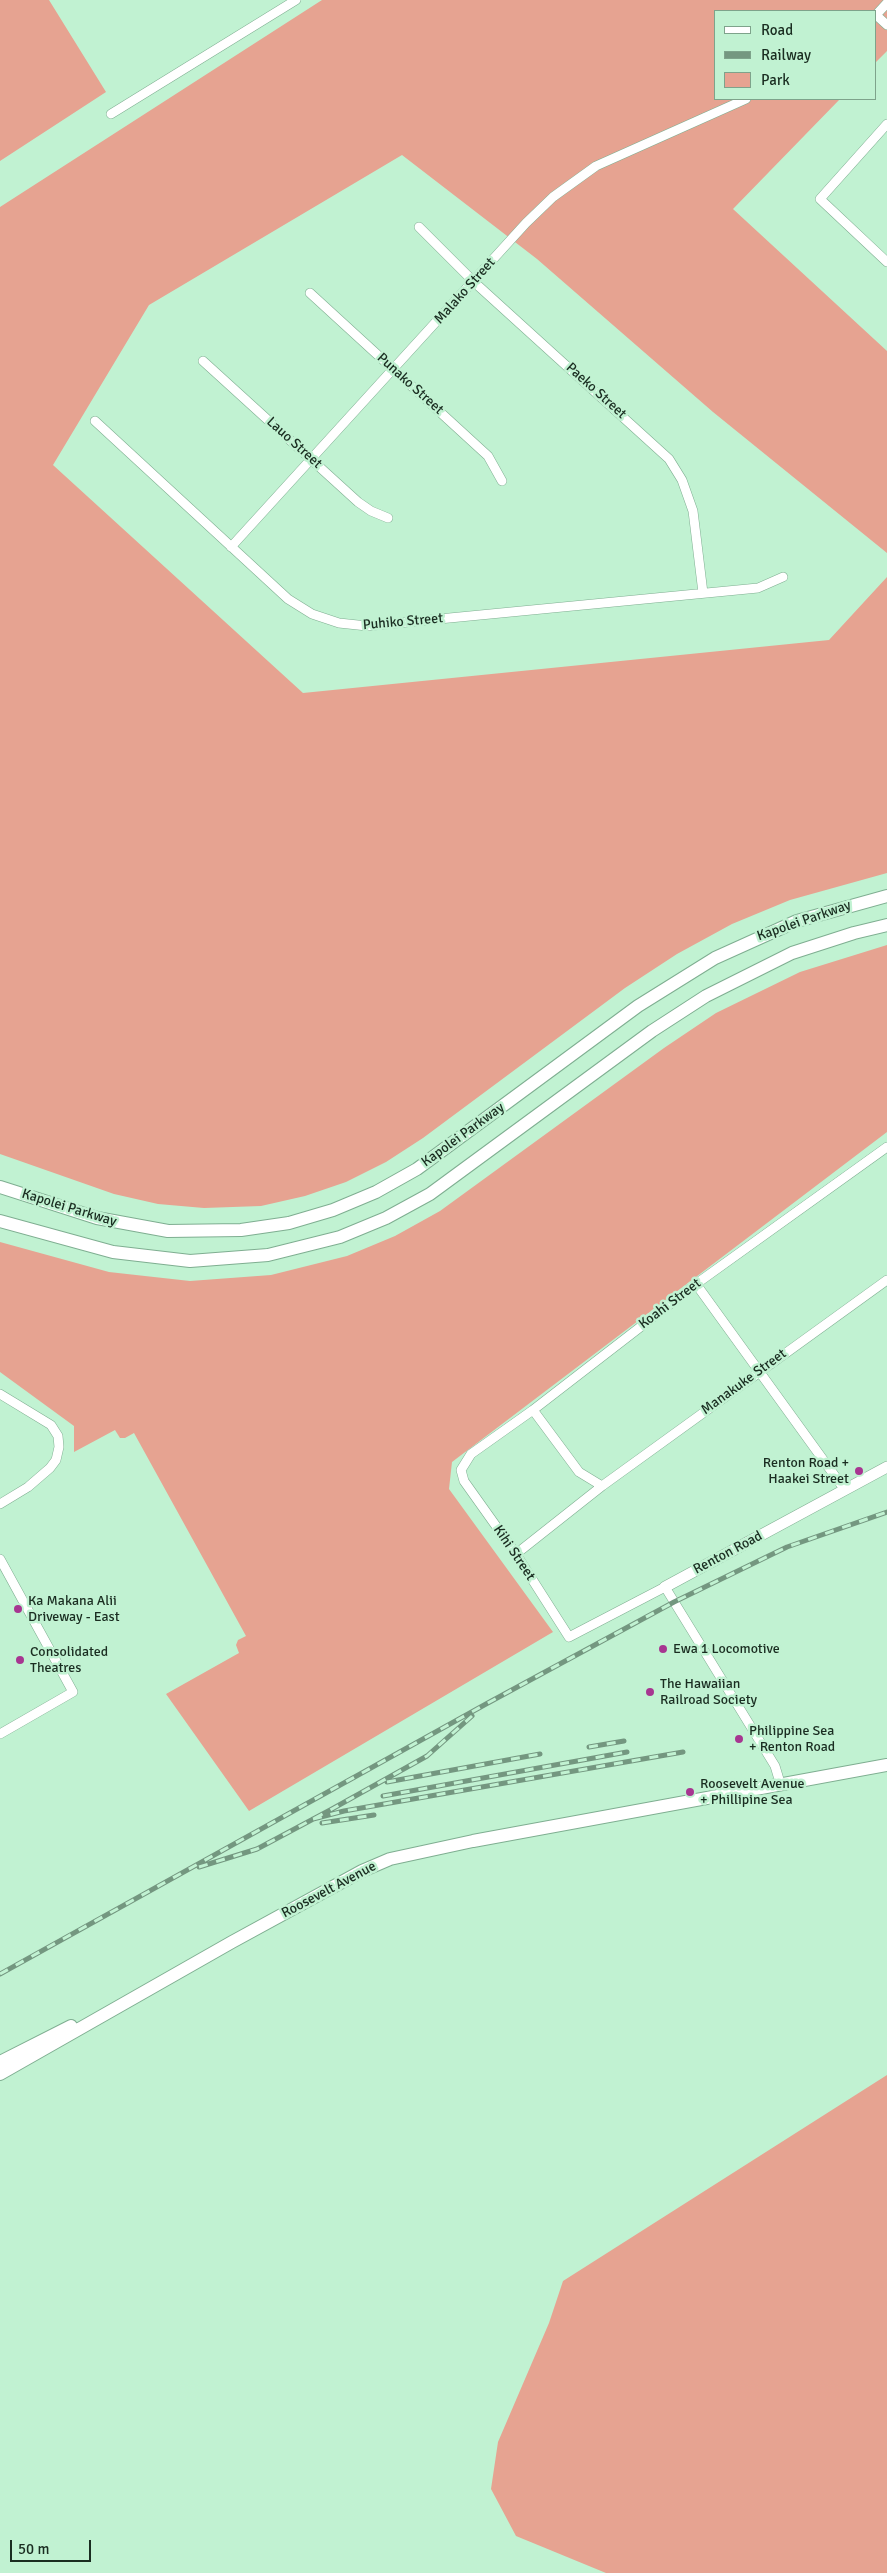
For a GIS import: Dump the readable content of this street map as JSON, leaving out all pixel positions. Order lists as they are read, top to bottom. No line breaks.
{"streets":{"main road":["Kapolei Parkway","Roosevelt Avenue"],"street":["Malako Street","Punako Street","Paeko Street","Lauo Street","Puhiko Street","Koahi Street","Manakuke Street","Kihi Street","Renton Road"]},"crossings":[["Malako Street","Punako Street"],["Malako Street","Paeko Street"],["Malako Street","Lauo Street"],["Malako Street","Puhiko Street"],["Paeko Street","Puhiko Street"],["Koahi Street","Kihi Street"],["Manakuke Street","Kihi Street"],["Kihi Street","Renton Road"]],"places":["Renton Road + Haakei Street","Ka Makana Alii Driveway - East","Ewa 1 Locomotive","Consolidated Theatres","The Hawaiian Railroad Society","Philippine Sea + Renton Road","Roosevelt Avenue + Phillipine Sea"],"legend":["Road","Railway","Park"],"scale_bar":"50 m"}
